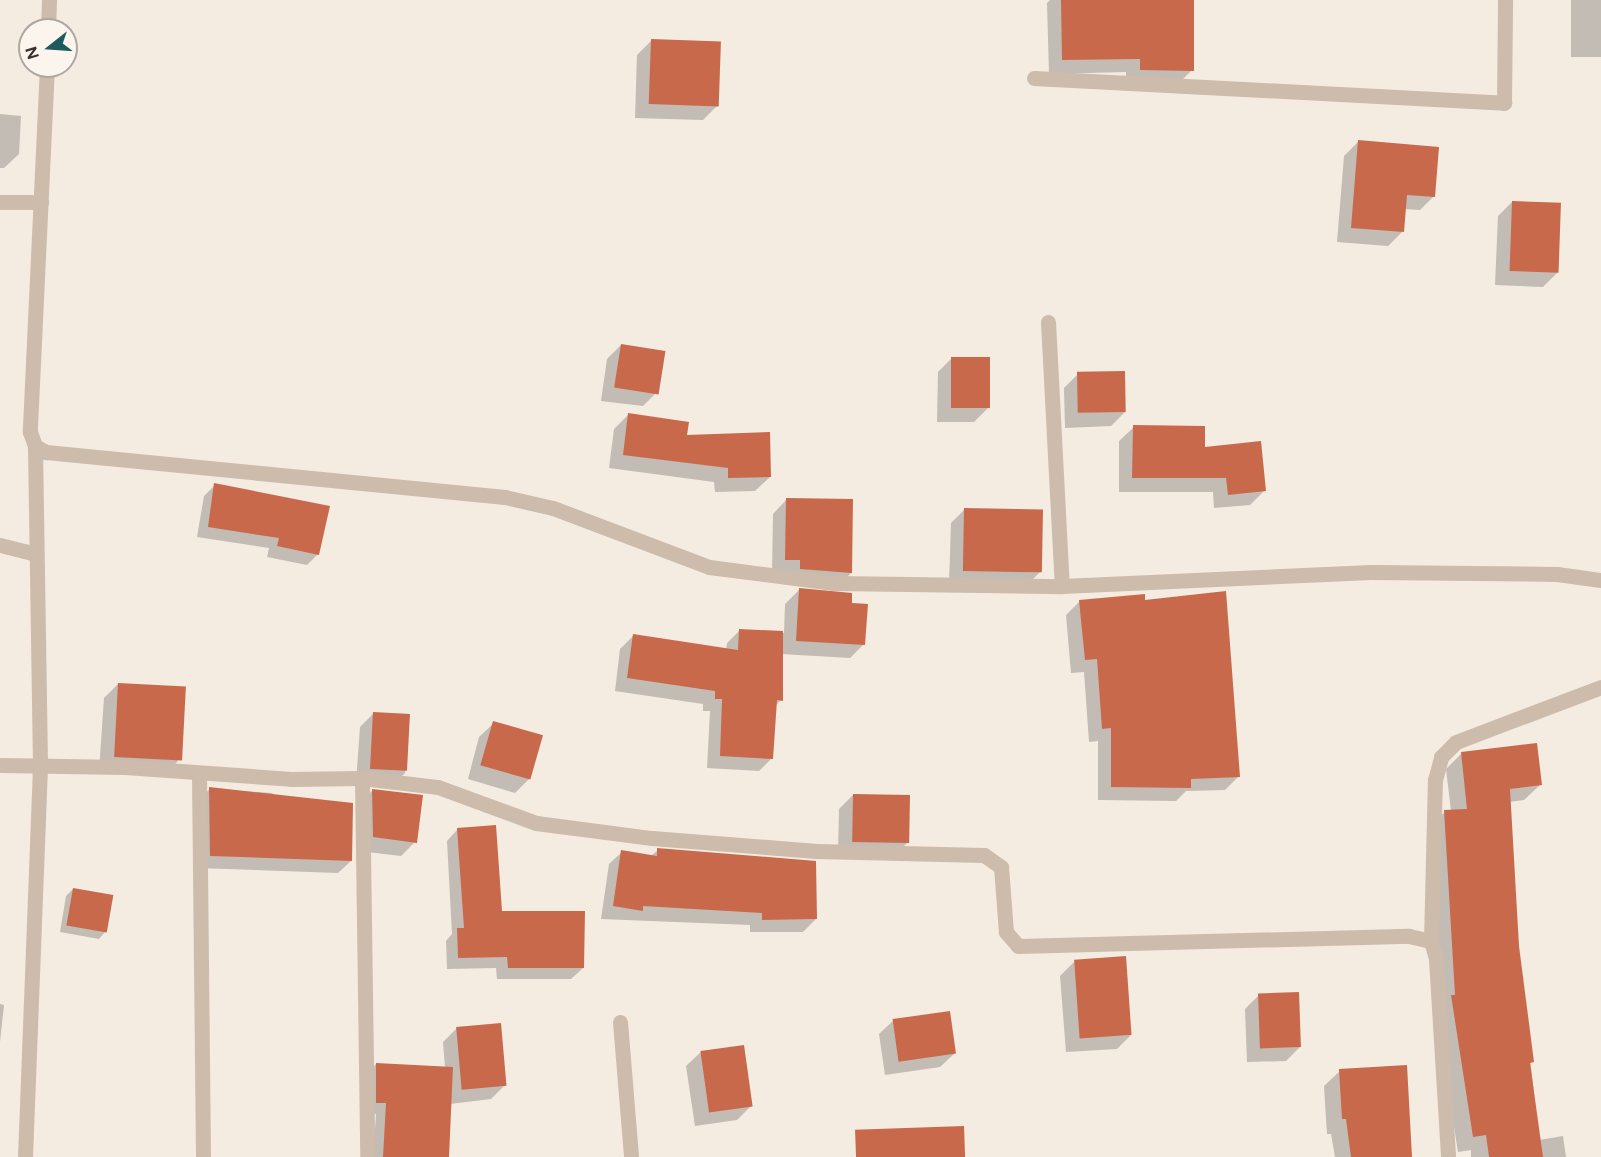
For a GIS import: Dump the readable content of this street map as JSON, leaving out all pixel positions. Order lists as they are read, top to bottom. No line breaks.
{"north":"left"}
